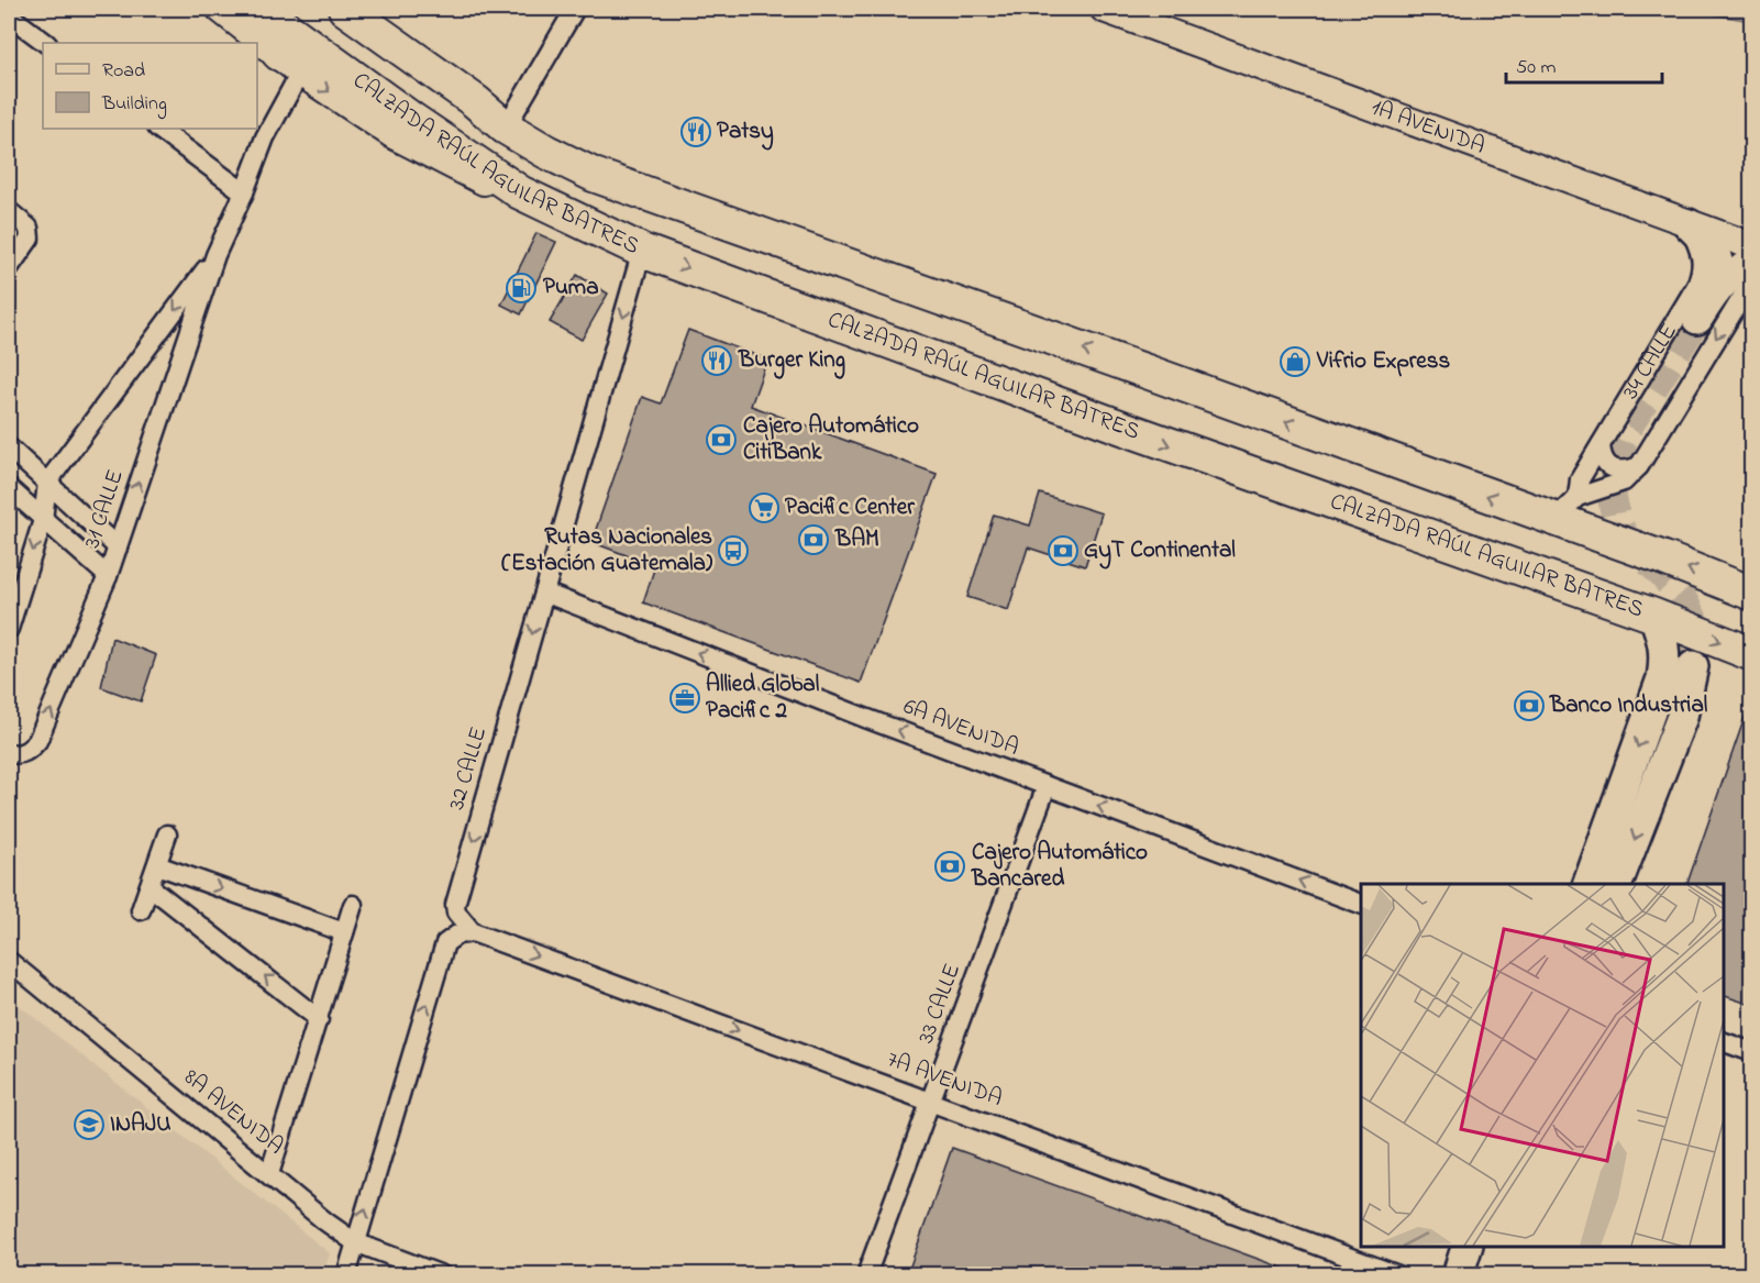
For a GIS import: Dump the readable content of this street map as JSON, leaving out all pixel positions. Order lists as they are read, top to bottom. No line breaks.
{"streets":{"highway":["CALZADA RAÚL AGUILAR BATRES"],"street":["1A AVENIDA","34 CALLE","31 CALLE","6A AVENIDA","32 CALLE","33 CALLE","7A AVENIDA","8A AVENIDA"]},"crossings":[["1A AVENIDA","34 CALLE"],["CALZADA RAÚL AGUILAR BATRES","34 CALLE"],["CALZADA RAÚL AGUILAR BATRES","32 CALLE"],["6A AVENIDA","32 CALLE"],["6A AVENIDA","33 CALLE"],["32 CALLE","7A AVENIDA"],["33 CALLE","7A AVENIDA"]],"one_way":["6A AVENIDA","32 CALLE","7A AVENIDA"],"places":{"restaurant":["Patsy","Burger King"],"fuel station":["Puma"],"shop":["Vifrio Express"],"bank":["Cajero Automático CitiBank","BAM","GyT Continental","Banco Industrial","Cajero Automático Bancared"],"supermarket":["Pacific Center"],"bus stop":["Rutas Nacionales (Estación Guatemala)"],"office":["Allied Global Pacific 2"],"school or university":["INAJU"]},"legend":["Road","Building"],"scale_bar":"50 m"}
